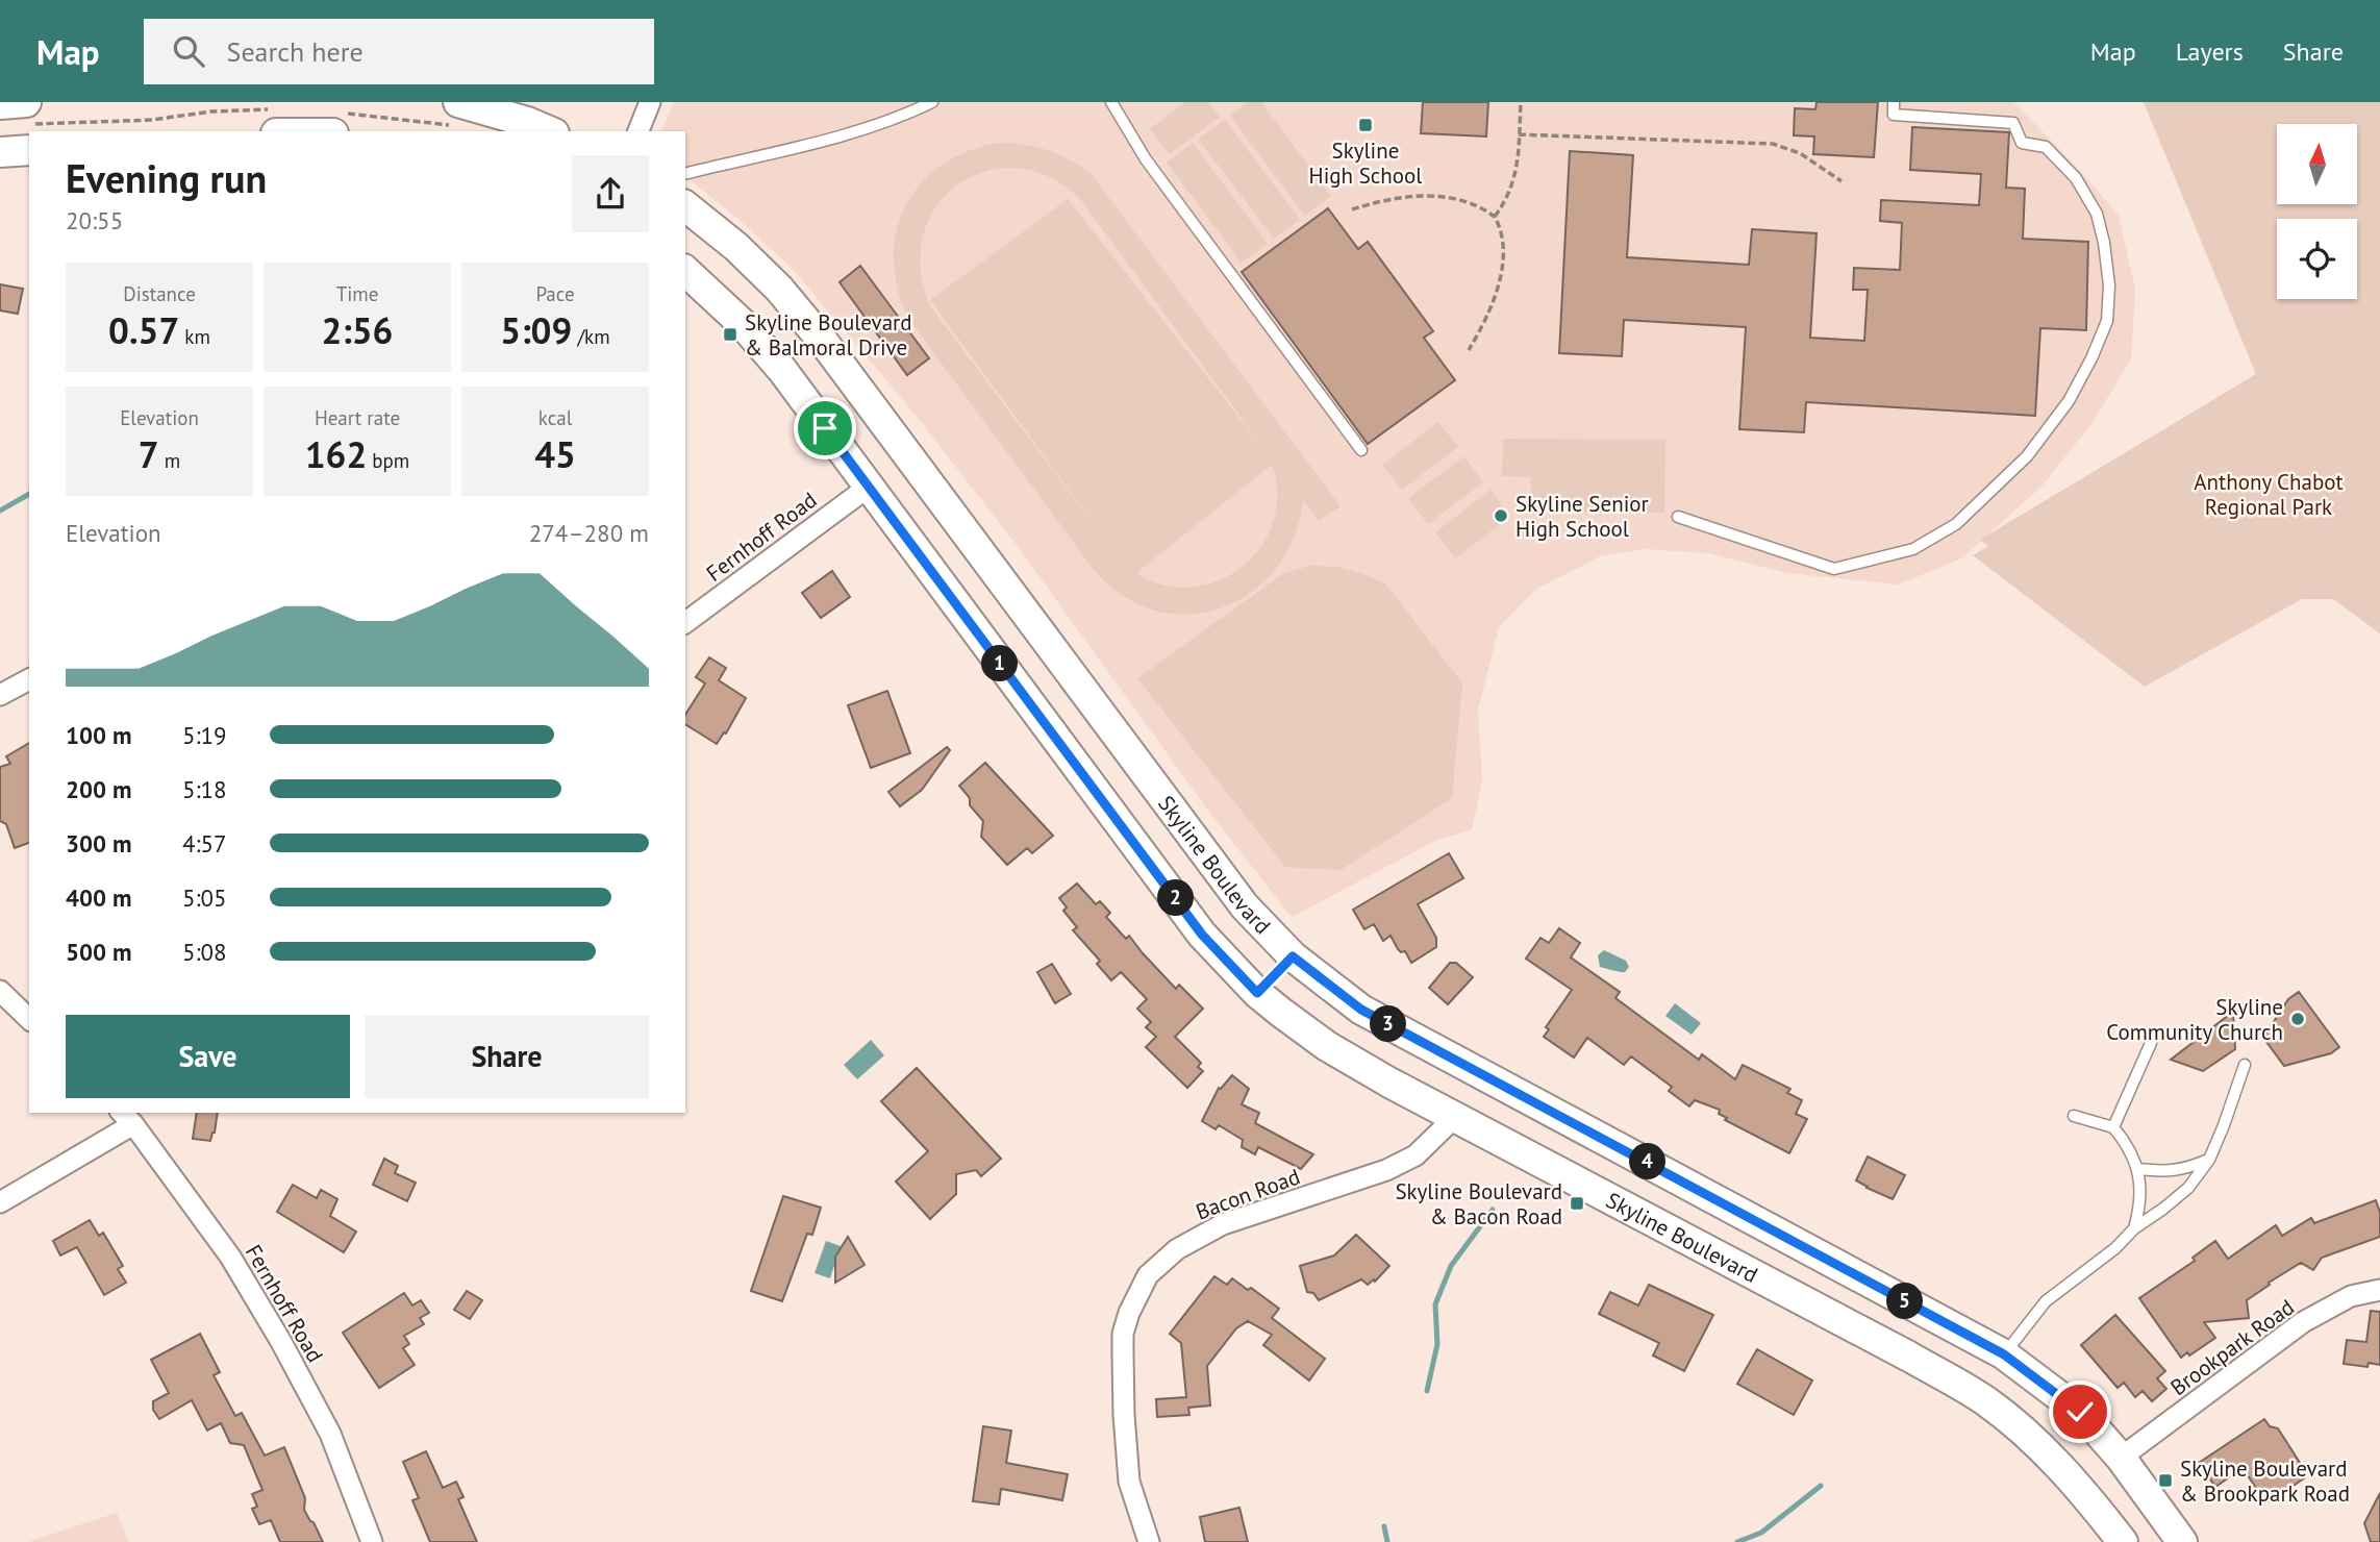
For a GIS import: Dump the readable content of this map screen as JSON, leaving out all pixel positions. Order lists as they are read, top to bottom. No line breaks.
{"streets":{"main road":["Skyline Boulevard"],"street":["Fernhoff Road","Bacon Road","Brookpark Road"]},"crossings":[["Fernhoff Road","Skyline Boulevard"],["Skyline Boulevard","Bacon Road"],["Skyline Boulevard","Brookpark Road"]],"parks":["Anthony Chabot Regional Park"],"places":{"transit":["Skyline High School","Skyline Boulevard & Balmoral Drive","Skyline Boulevard & Bacon Road","Skyline Boulevard & Brookpark Road"],"other":["Skyline Senior High School","Skyline Community Church"]},"north":"top","page":{"header":"Map","search":"Search here","nav":["Map","Layers","Share"],"heading":["Evening run","20:55"],"stats":[["Distance","0.57 km"],["Time","2:56"],["Pace","5:09 /km"],["Elevation","7 m"],["Heart rate","162 bpm"],["kcal","45"]],"chart":["Elevation","274–280 m"],"pins":["1","2","3","4","5"],"list":[{"name":"100 m","note":"5:19"},{"name":"200 m","note":"5:18"},{"name":"300 m","note":"4:57"},{"name":"400 m","note":"5:05"},{"name":"500 m","note":"5:08"}],"buttons":["Save","Share"]}}
